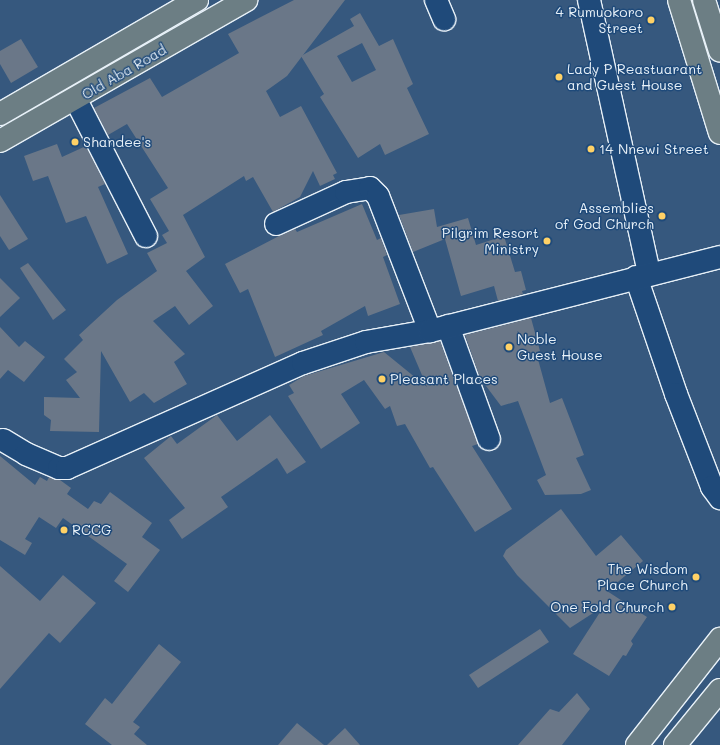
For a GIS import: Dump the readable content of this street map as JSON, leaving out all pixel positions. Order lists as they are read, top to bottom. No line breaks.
{"streets":{"main road":["Old Aba Road"]},"places":["4 Rumuokoro Street","Lady P Reastuarant and Guest House","Shandee's","14 Nnewi Street","Assemblies of God Church","Pilgrim Resort Ministry","Noble Guest House","Pleasant Places","RCCG","The Wisdom Place Church","One Fold Church"]}
